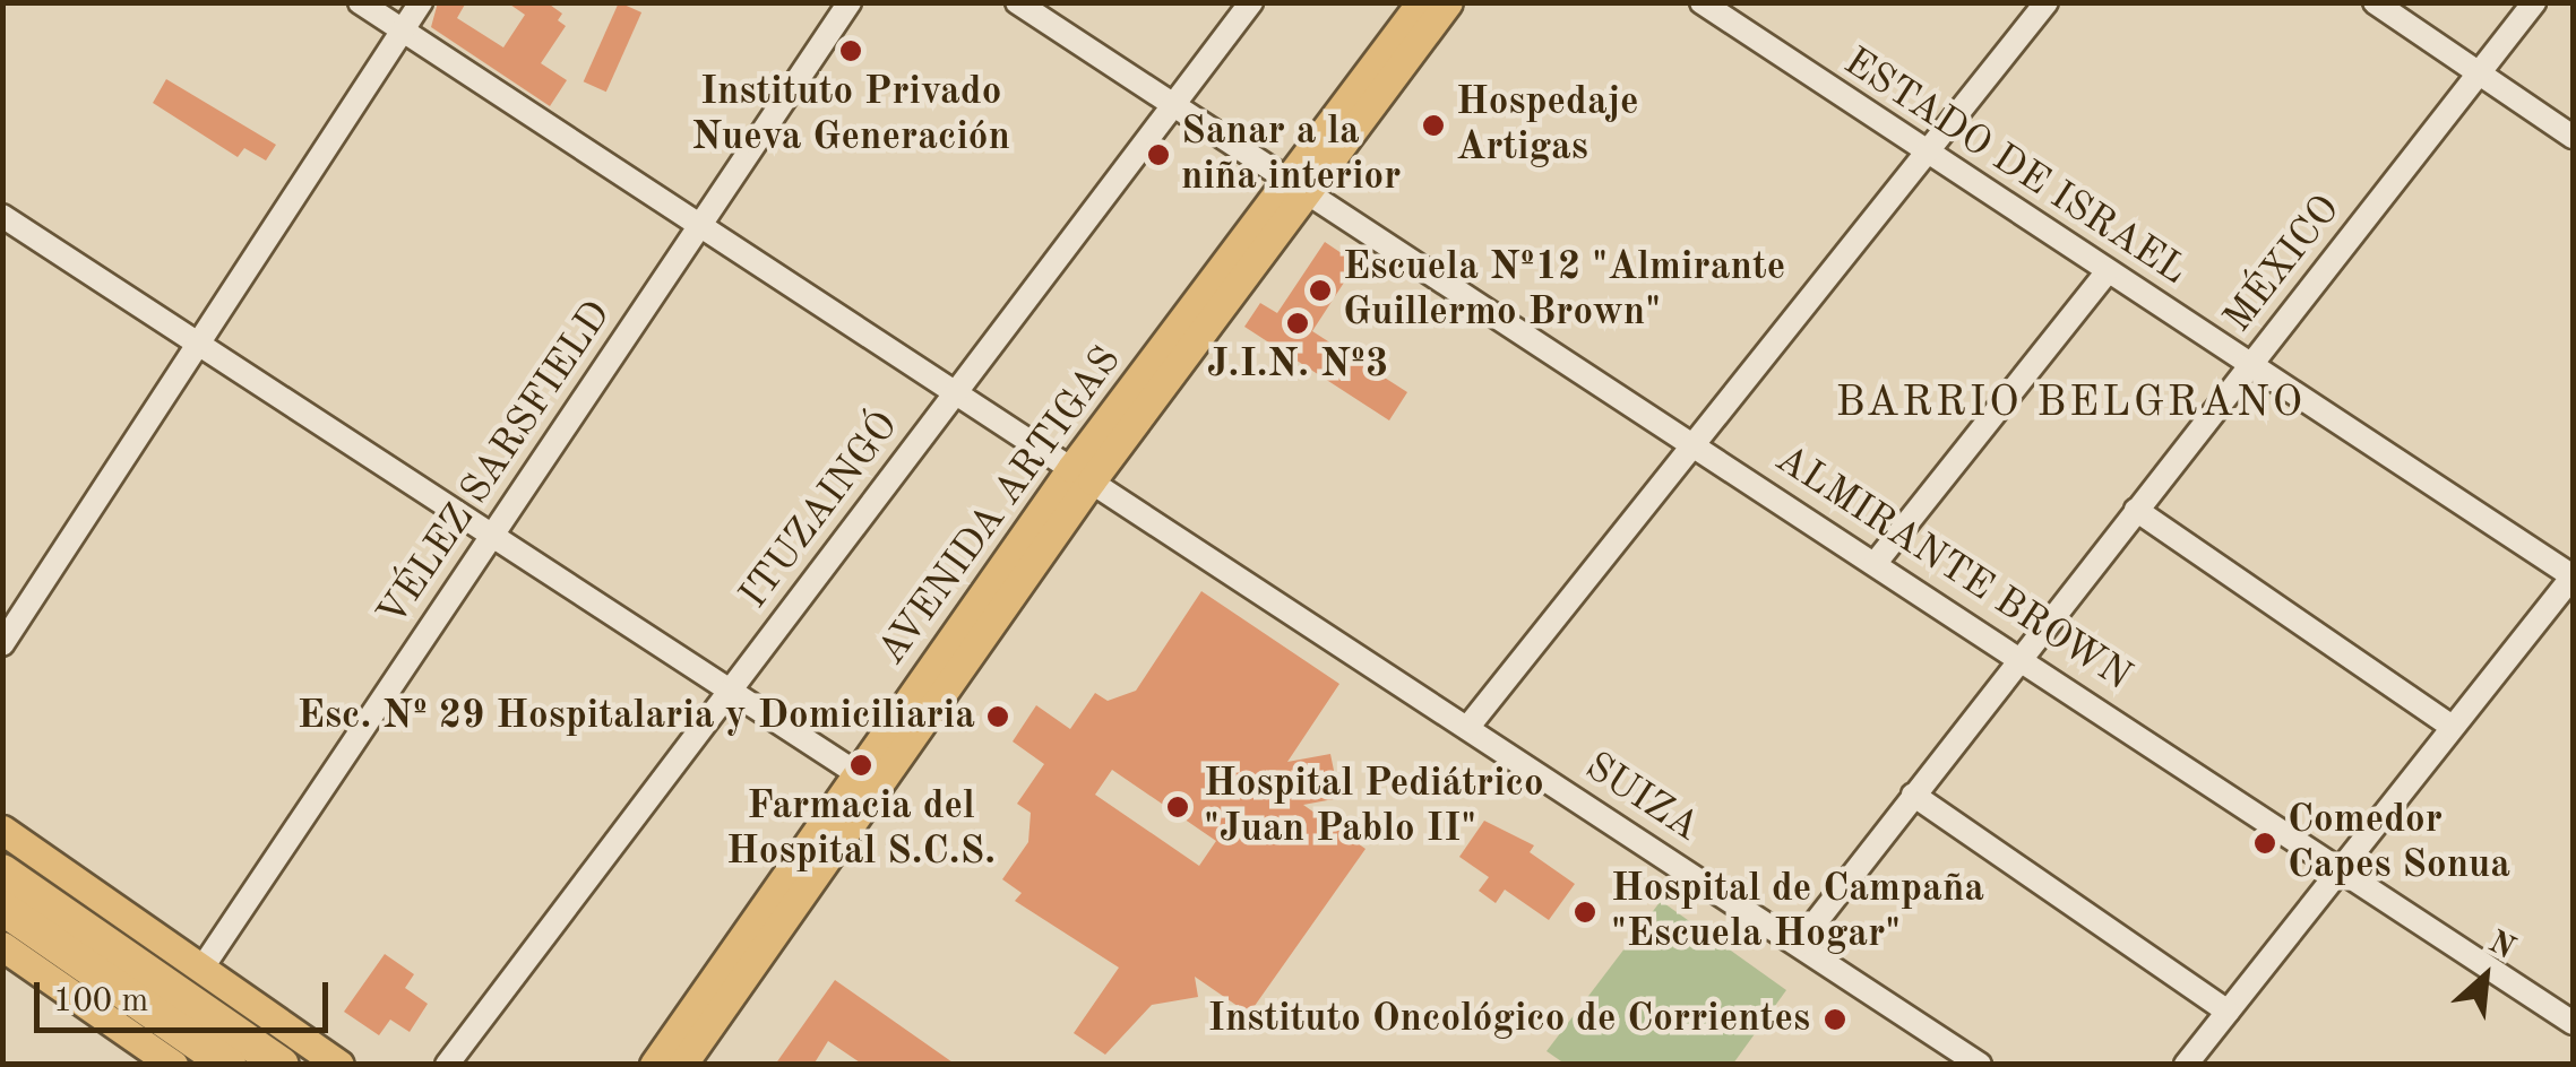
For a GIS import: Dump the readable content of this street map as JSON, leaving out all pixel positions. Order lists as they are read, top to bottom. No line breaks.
{"streets":{"main road":["AVENIDA ARTIGAS"],"street":["ESTADO DE ISRAEL","MÉXICO","VÉLEZ SARSFIELD","ITUZAINGÓ","ALMIRANTE BROWN","SUIZA"]},"crossings":[["ESTADO DE ISRAEL","MÉXICO"],["MÉXICO","ALMIRANTE BROWN"],["MÉXICO","SUIZA"],["VÉLEZ SARSFIELD","SUIZA"],["AVENIDA ARTIGAS","ALMIRANTE BROWN"],["AVENIDA ARTIGAS","SUIZA"],["ITUZAINGÓ","ALMIRANTE BROWN"],["ITUZAINGÓ","SUIZA"]],"districts":["BARRIO BELGRANO"],"places":["Instituto Privado Nueva Generación","Hospedaje Artigas","Sanar a la niña interior","Escuela Nº12 \"Almirante Guillermo Brown\"","J.I.N. Nº3","Esc. Nº 29 Hospitalaria y Domiciliaria","Farmacia del Hospital S.C.S.","Hospital Pediátrico \"Juan Pablo II\"","Comedor Capes Sonua","Hospital de Campaña \"Escuela Hogar\"","Instituto Oncológico de Corrientes"],"scale_bar":"100 m","north":"top right"}
